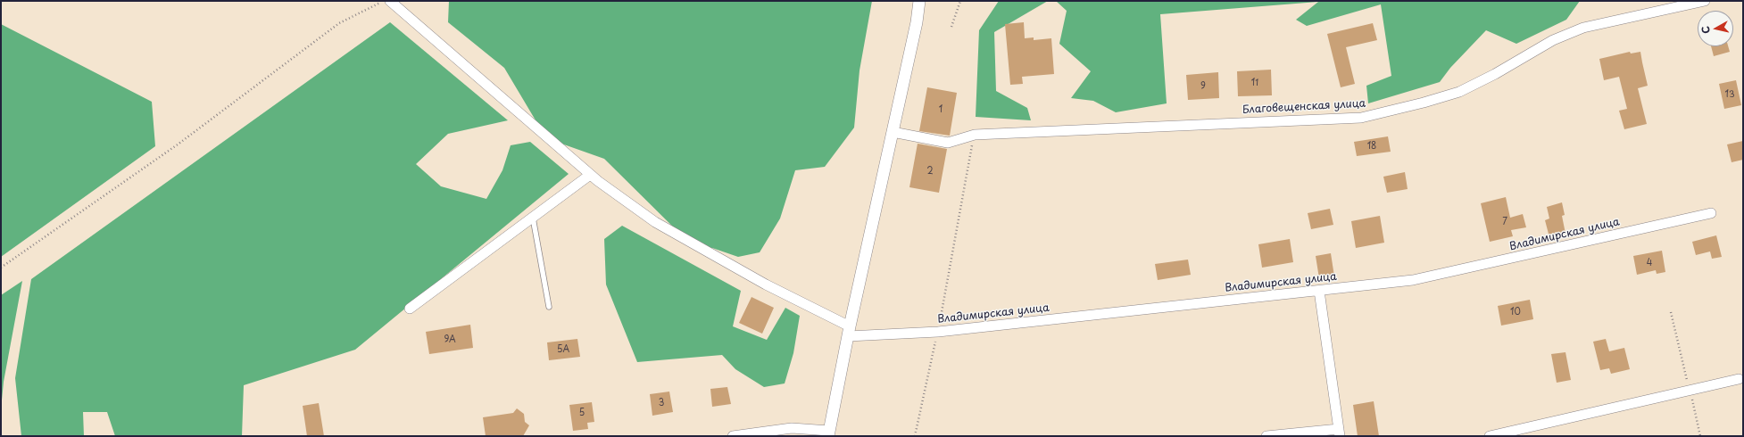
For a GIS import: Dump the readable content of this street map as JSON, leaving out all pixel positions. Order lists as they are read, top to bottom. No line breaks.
{"streets":{"street":["Благовещенская улица","Владимирская улица"]},"house_numbers":["11","9","13","1","18","2","7","4","10","9А","5А","3","5"],"north":"left"}
